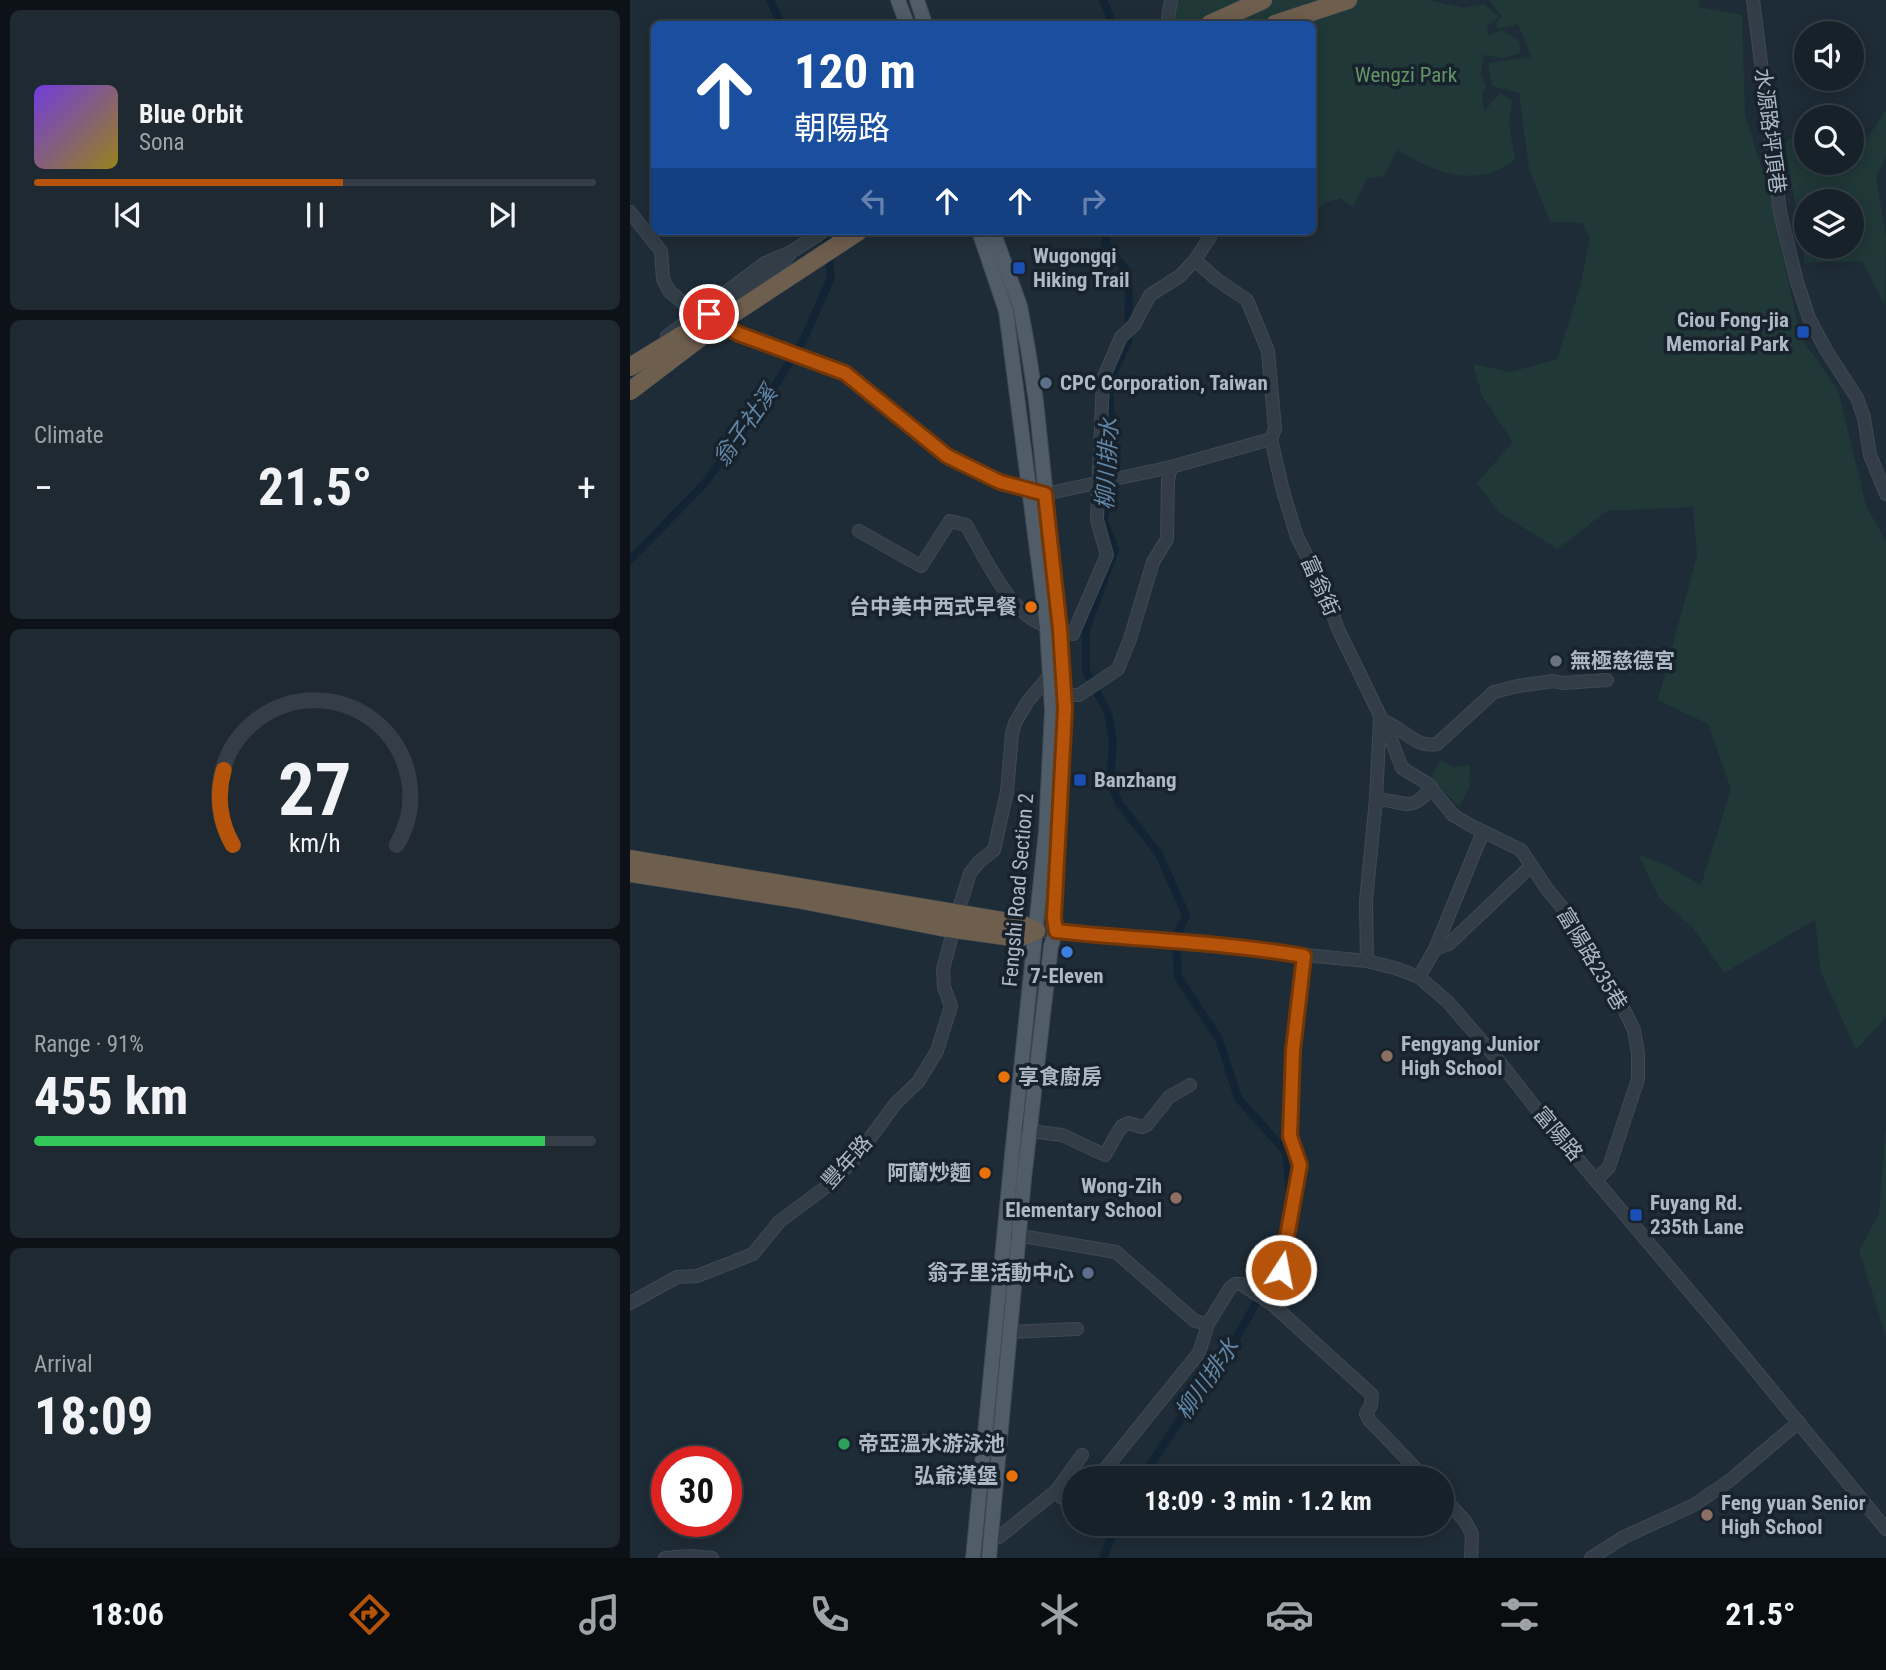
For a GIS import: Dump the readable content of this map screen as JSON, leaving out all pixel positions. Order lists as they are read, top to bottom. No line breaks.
{"streets":{"main road":["Fengshi Road Section 2"],"street":["水源路坪頂巷","富翁街","富陽路235巷","富陽路","豐年路"]},"crossings":[["富翁街","富陽路235巷"],["富翁街","富陽路"],["Fengshi Road Section 2","富陽路"],["富陽路235巷","富陽路"]],"water":["翁子社溪","柳川排水"],"parks":["Wengzi Park"],"places":{"transit":["Wugongqi Hiking Trail","Ciou Fong-jia Memorial Park","Banzhang","Fuyang Rd. 235th Lane"],"other":["CPC Corporation, Taiwan","台中美中西式早餐","無極慈德宮","7-Eleven","Fengyang Junior High School","享食廚房","阿蘭炒麵","Wong-Zih Elementary School","翁子里活動中心","帝亞溫水游泳池","弘爺漢堡","Feng yuan Senior High School"]},"page":{"turn":["120 m","朝陽路"],"song":["Blue Orbit","Sona"],"tile":["Climate",["Range · 91%","455 km"],["Arrival","18:09"]],"heat":["−","21.5°","+"],"limit":"30","trip":"18:09 · 3 min · 1.2 km","tabs":["18:06","21.5°"],"gauge":["27","km/h"]}}
